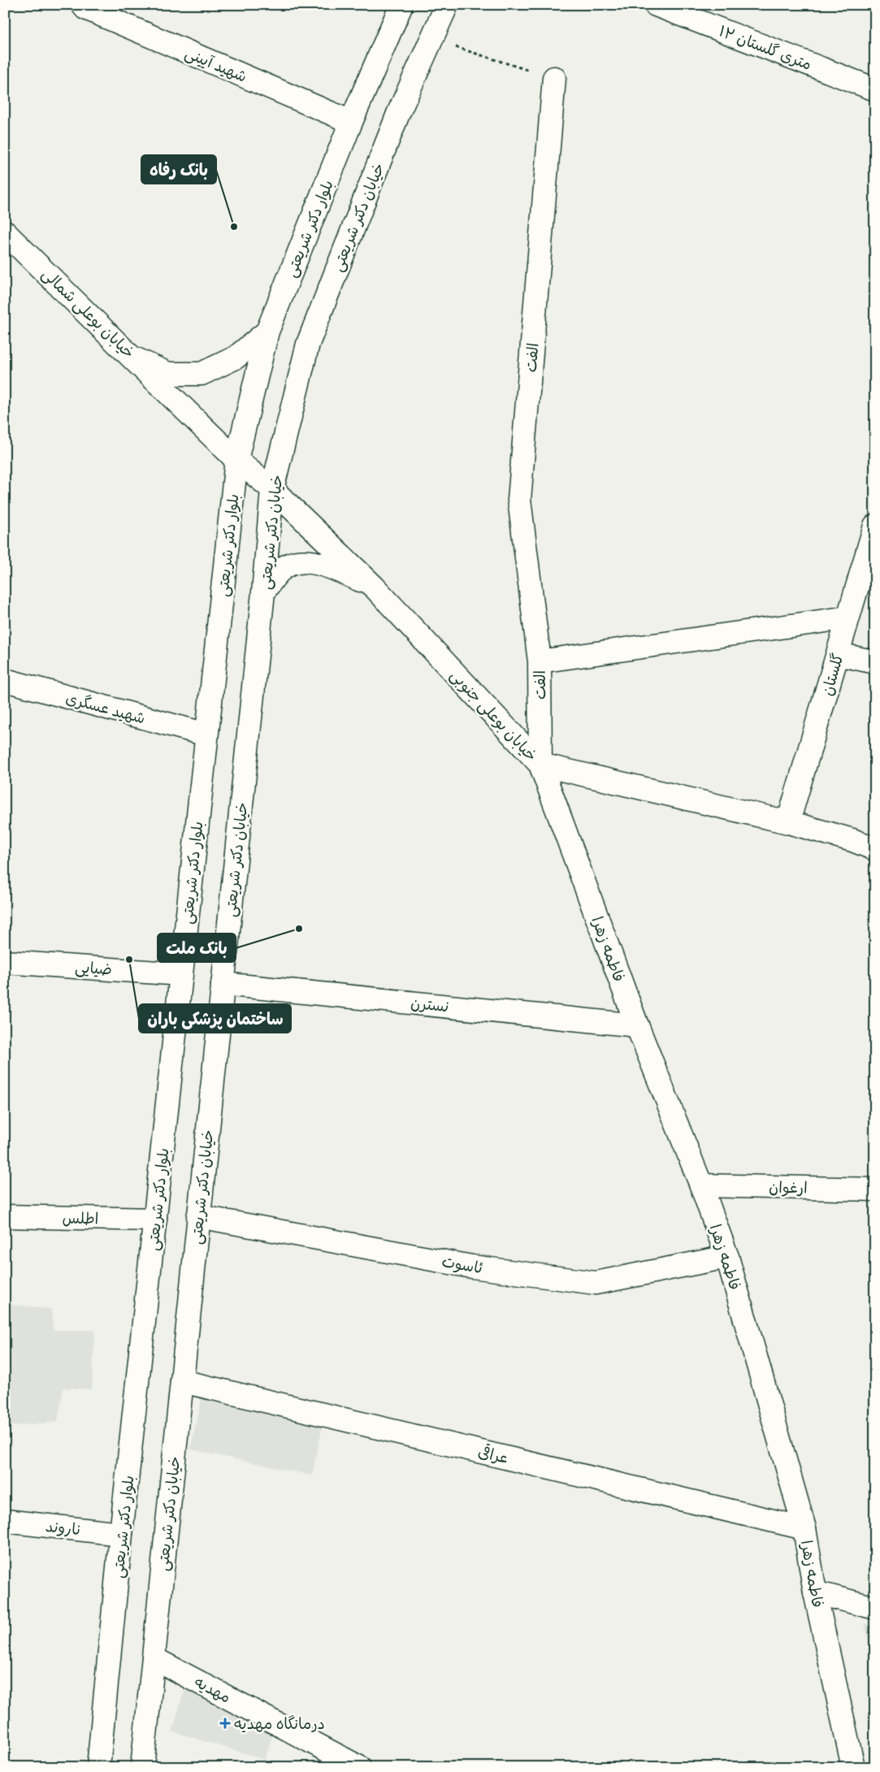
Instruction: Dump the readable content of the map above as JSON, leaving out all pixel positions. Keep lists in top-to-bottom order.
{
  "streets": {
    "street": [
      "۱۲ متری گلستان",
      "شهید آیینی",
      "خیابان دکتر شریعتی",
      "بلوار دکتر شریعتی",
      "خیابان بوعلی شمالی",
      "الفت",
      "گلستان",
      "شهید عسگری",
      "خیابان بوعلی جنوبی",
      "فاطمه زهرا",
      "ضیایی",
      "نسترن",
      "ارغوان",
      "اطلس",
      "ئاسوت",
      "عراقی",
      "ناروند",
      "مهدیه"
    ]
  },
  "crossings": [
    ["شهید آیینی", "بلوار دکتر شریعتی"],
    ["خیابان دکتر شریعتی", "خیابان بوعلی جنوبی"],
    ["خیابان دکتر شریعتی", "نسترن"],
    ["خیابان دکتر شریعتی", "ئاسوت"],
    ["خیابان دکتر شریعتی", "عراقی"],
    ["خیابان دکتر شریعتی", "مهدیه"],
    ["بلوار دکتر شریعتی", "خیابان بوعلی شمالی"],
    ["بلوار دکتر شریعتی", "شهید عسگری"],
    ["بلوار دکتر شریعتی", "خیابان بوعلی جنوبی"],
    ["بلوار دکتر شریعتی", "ضیایی"],
    ["بلوار دکتر شریعتی", "اطلس"],
    ["بلوار دکتر شریعتی", "ناروند"],
    ["خیابان بوعلی شمالی", "خیابان بوعلی جنوبی"],
    ["الفت", "خیابان بوعلی جنوبی"],
    ["الفت", "فاطمه زهرا"],
    ["گلستان", "خیابان بوعلی جنوبی"],
    ["خیابان بوعلی جنوبی", "فاطمه زهرا"],
    ["فاطمه زهرا", "نسترن"],
    ["فاطمه زهرا", "ارغوان"],
    ["فاطمه زهرا", "ئاسوت"],
    ["فاطمه زهرا", "عراقی"]
  ],
  "places": {
    "other": ["بانک رفاه", "بانک ملت", "ساختمان پزشکی باران"],
    "health": ["درمانگاه مهدیه"]
  }
}
